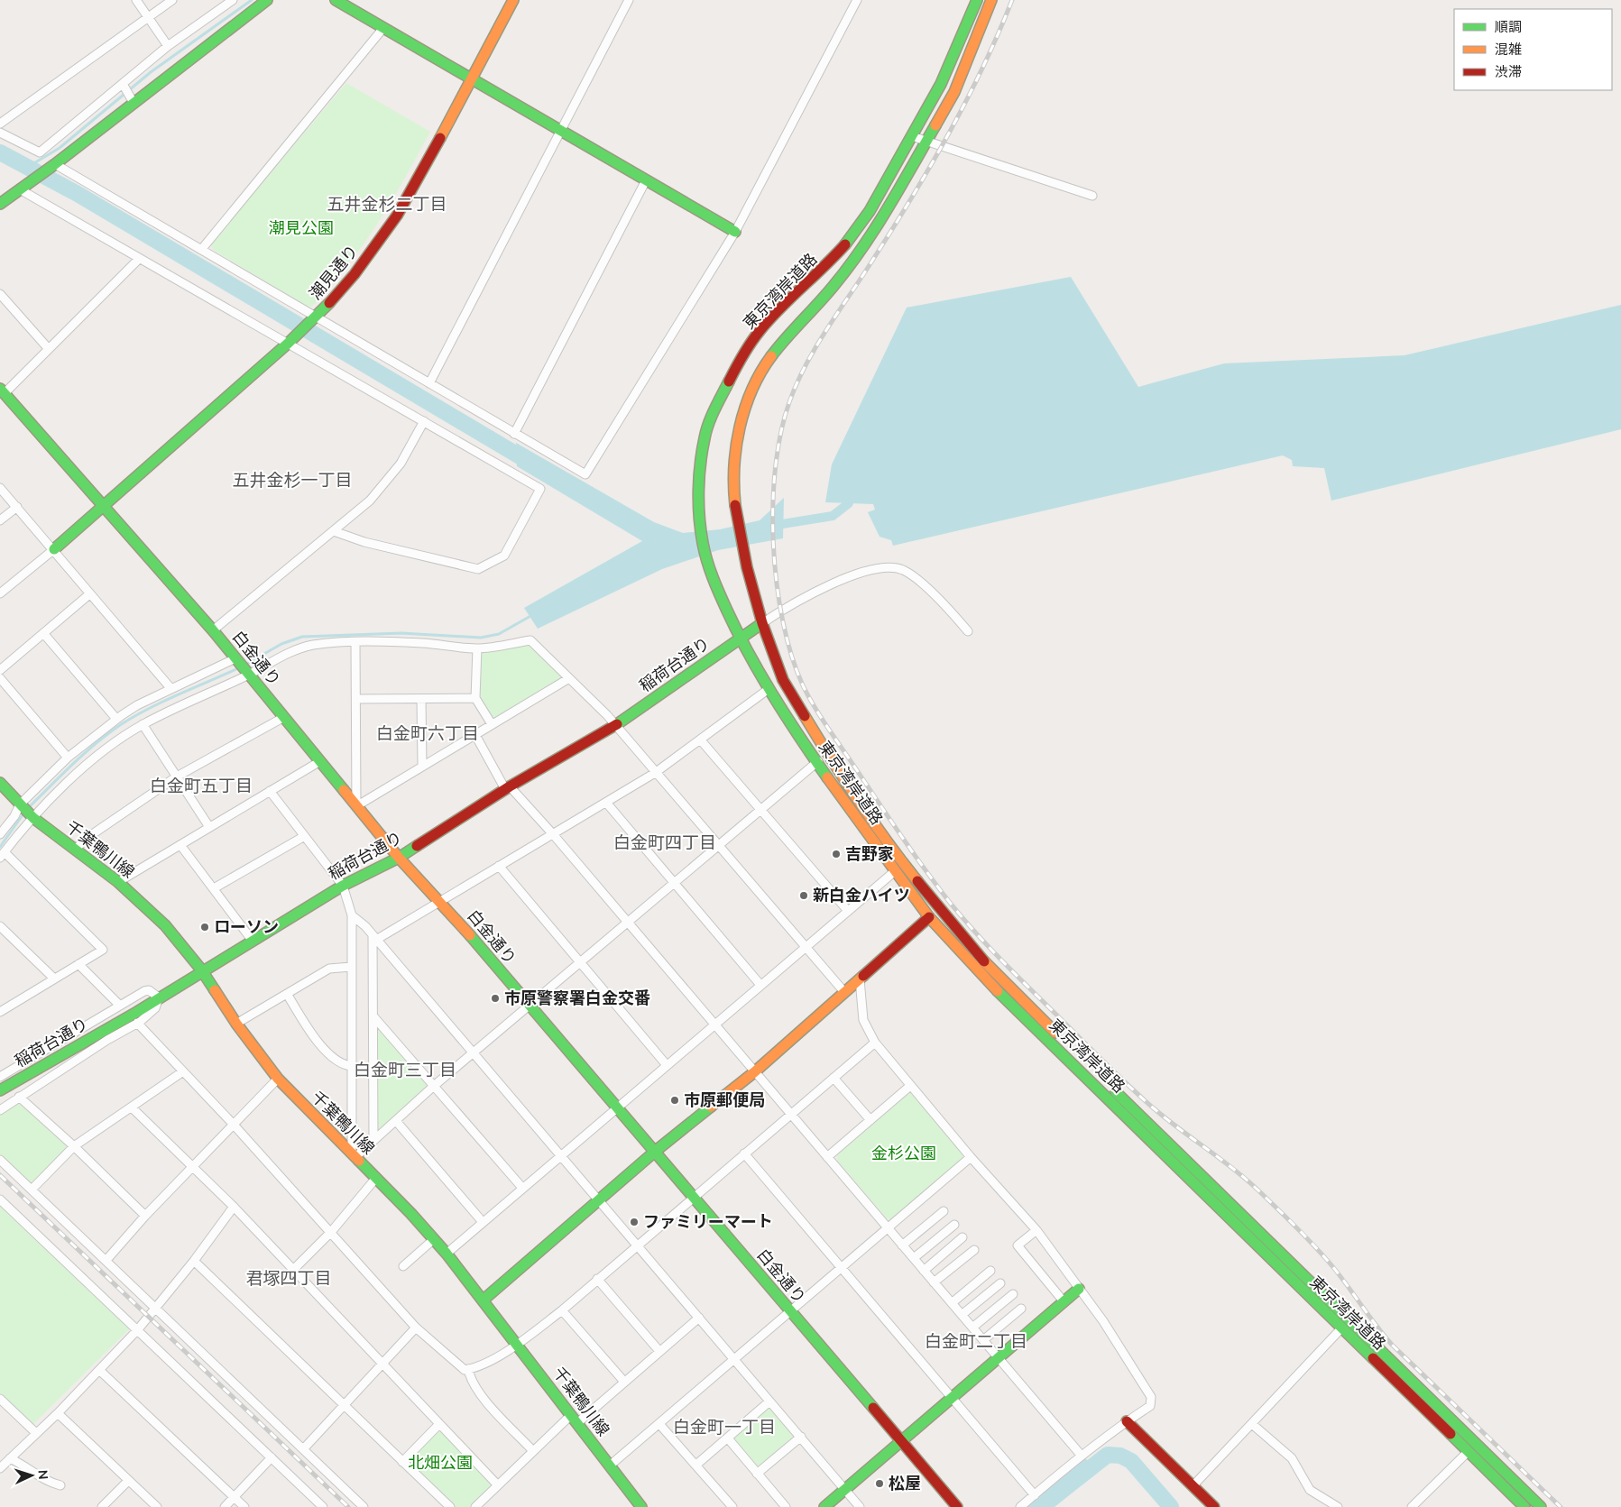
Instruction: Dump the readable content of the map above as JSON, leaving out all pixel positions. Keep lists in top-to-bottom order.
{
  "streets": {
    "main road": [
      "潮見通り",
      "東京湾岸道路",
      "白金通り",
      "稲荷台通り",
      "千葉鴨川線"
    ]
  },
  "crossings": [
    ["潮見通り", "白金通り"],
    ["東京湾岸道路", "稲荷台通り"],
    ["白金通り", "稲荷台通り"],
    ["稲荷台通り", "千葉鴨川線"]
  ],
  "districts": [
    "五井金杉二丁目",
    "五井金杉一丁目",
    "白金町六丁目",
    "白金町五丁目",
    "白金町四丁目",
    "白金町三丁目",
    "君塚四丁目",
    "白金町二丁目",
    "白金町一丁目"
  ],
  "parks": ["潮見公園", "金杉公園", "北畑公園"],
  "places": [
    "吉野家",
    "新白金ハイツ",
    "ローソン",
    "市原警察署白金交番",
    "市原郵便局",
    "ファミリーマート",
    "松屋"
  ],
  "legend": ["順調", "混雑", "渋滞"],
  "north": "right"
}
